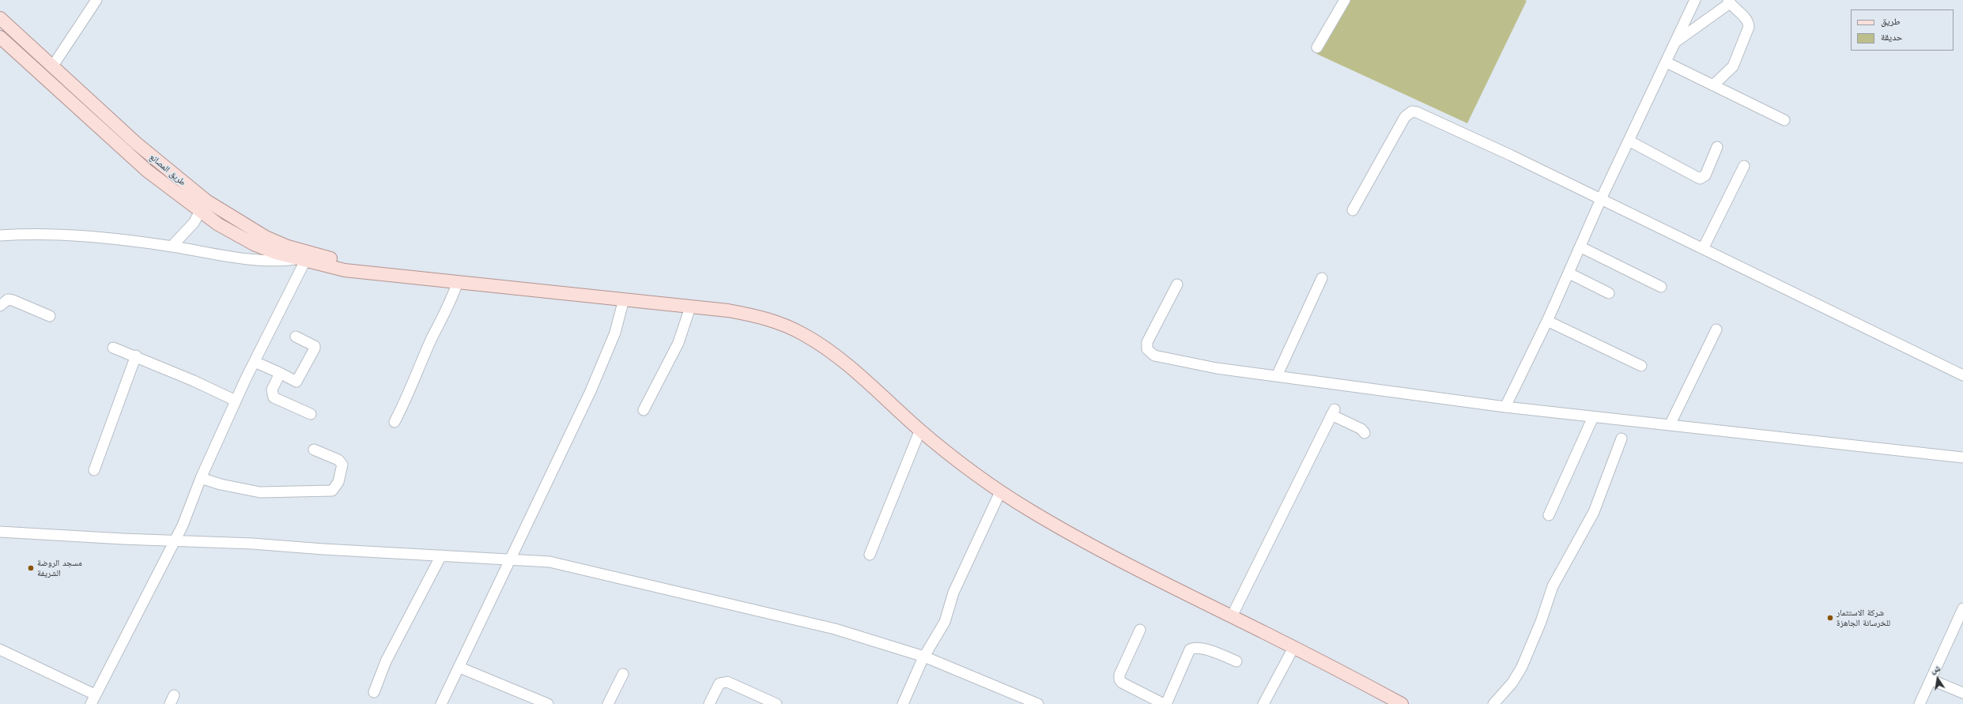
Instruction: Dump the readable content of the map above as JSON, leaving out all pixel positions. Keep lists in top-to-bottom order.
{
  "streets": {
    "main road": ["طريق المصانع"]
  },
  "places": ["مسجد الروضة الشريفة", "شركة الاستثمار للخرسانة الجاهزة"],
  "legend": ["طريق", "حديقة"],
  "north": "top"
}
